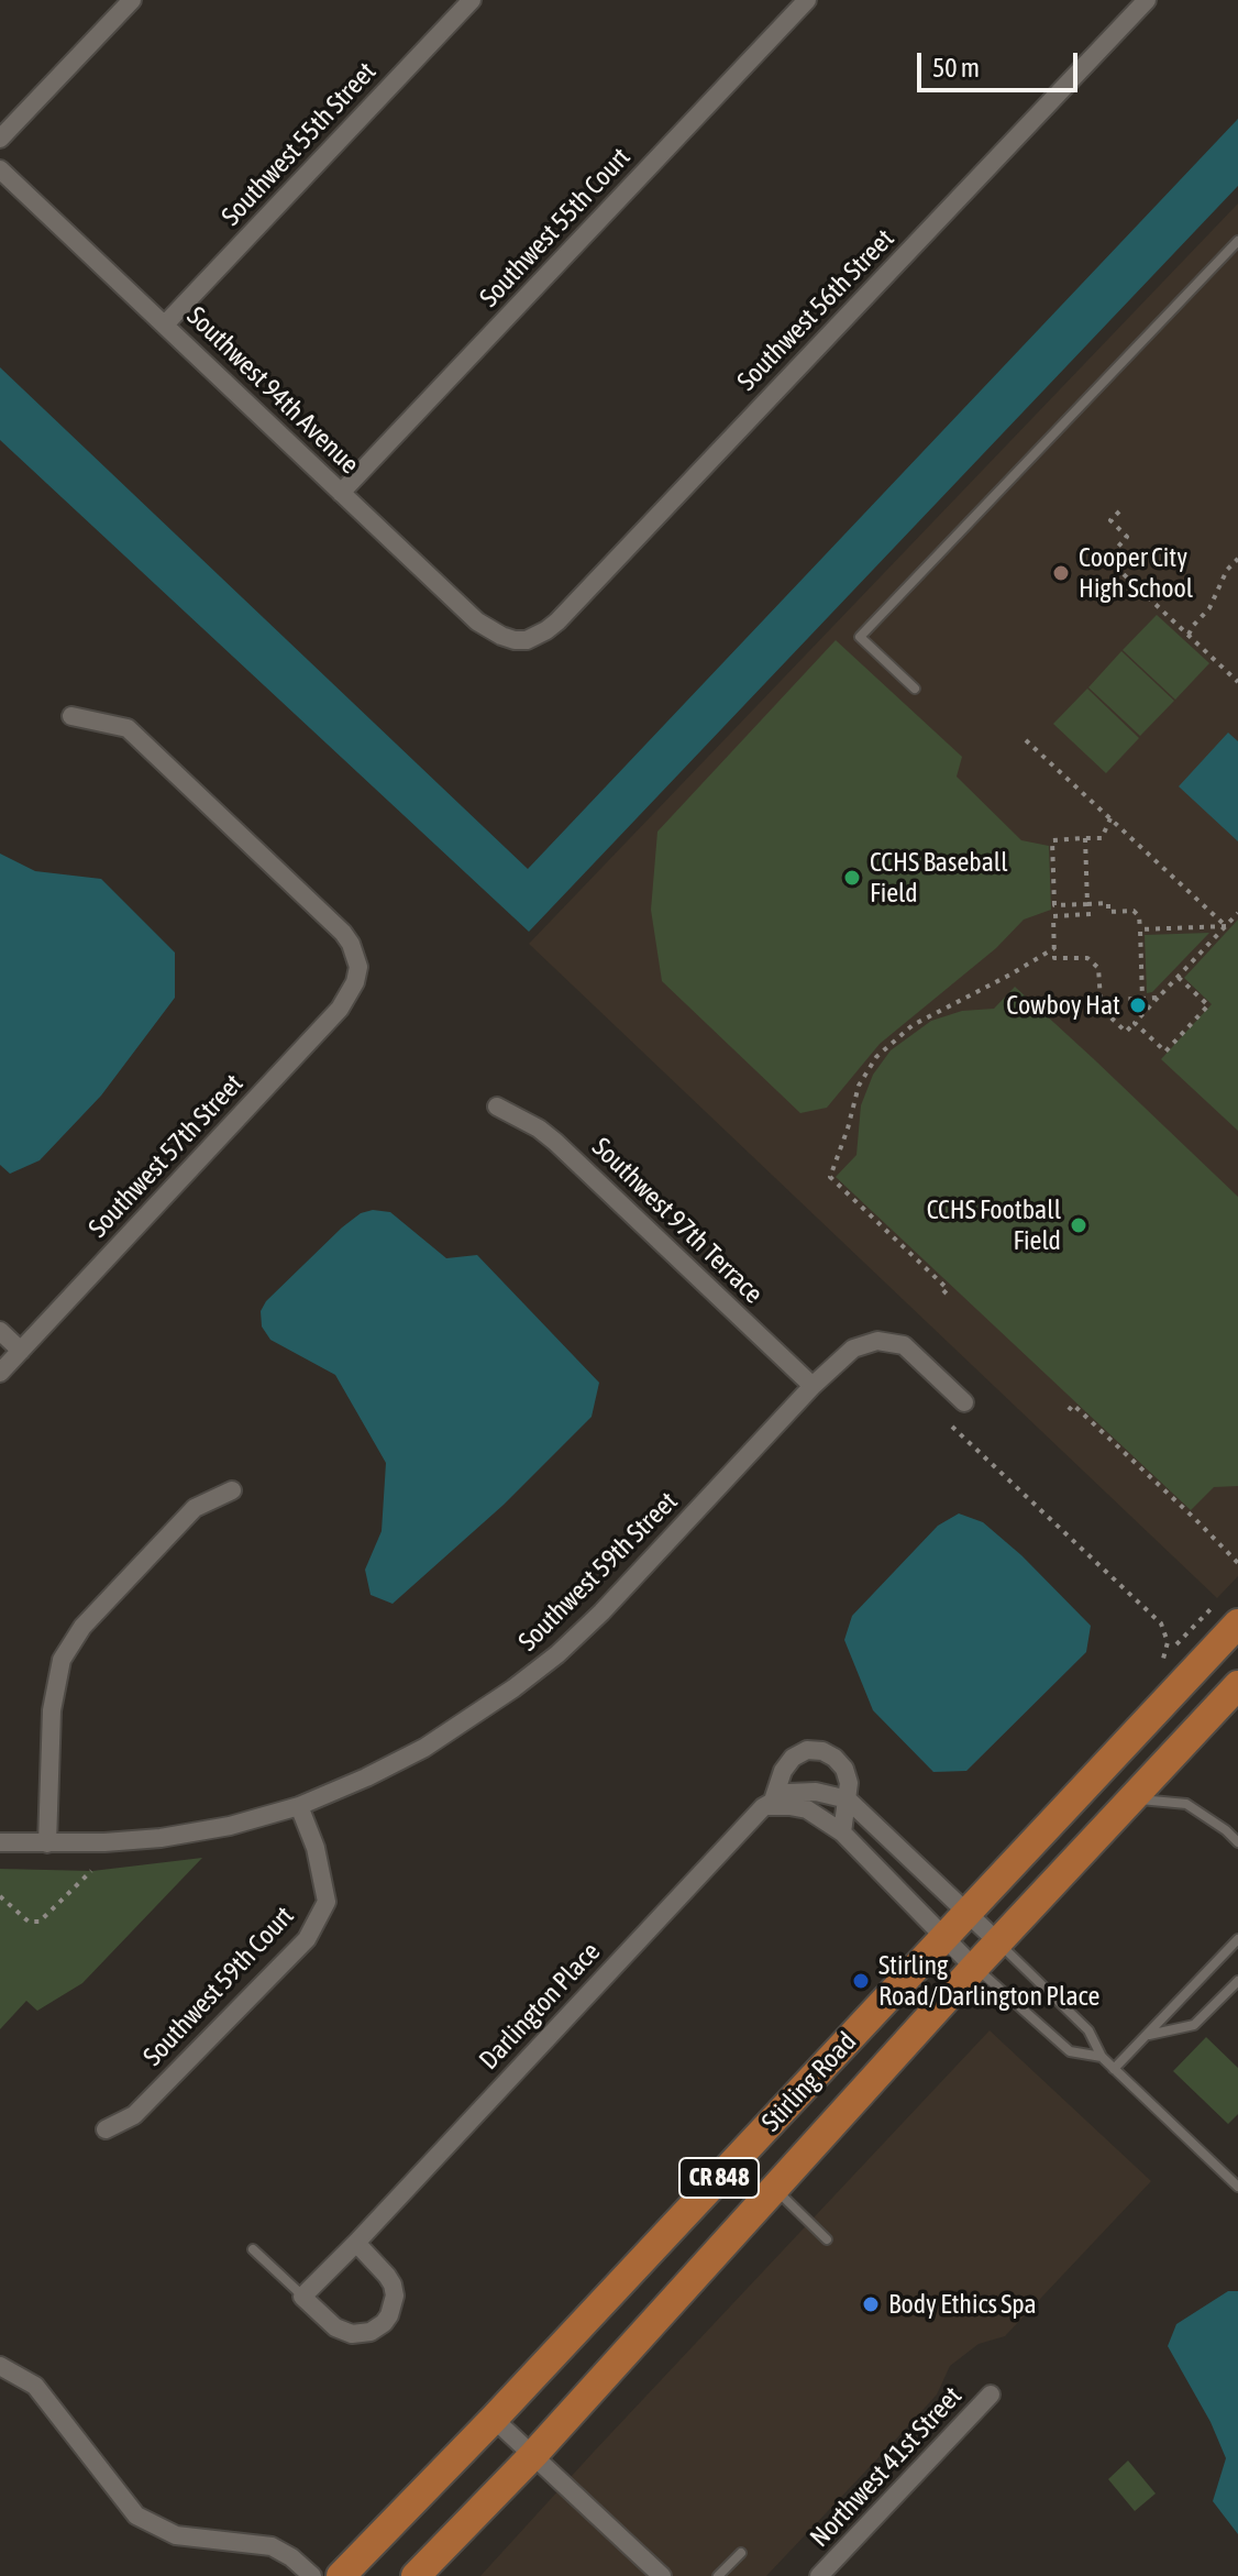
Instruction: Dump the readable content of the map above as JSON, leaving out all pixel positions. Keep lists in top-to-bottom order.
{
  "streets": {
    "main road": ["Stirling Road", "CR 848"],
    "street": [
      "Southwest 55th Street",
      "Southwest 55th Court",
      "Southwest 56th Street",
      "Southwest 94th Avenue",
      "Southwest 57th Street",
      "Southwest 97th Terrace",
      "Southwest 59th Street",
      "Southwest 59th Court",
      "Darlington Place",
      "Northwest 41st Street"
    ]
  },
  "crossings": [
    ["Southwest 55th Street", "Southwest 94th Avenue"],
    ["Southwest 55th Court", "Southwest 94th Avenue"],
    ["Southwest 56th Street", "Southwest 94th Avenue"],
    ["Southwest 97th Terrace", "Southwest 59th Street"],
    ["Southwest 59th Street", "Southwest 59th Court"]
  ],
  "places": [
    "Cooper City High School",
    "CCHS Baseball Field",
    "Cowboy Hat",
    "CCHS Football Field",
    "Stirling Road/Darlington Place",
    "Body Ethics Spa"
  ],
  "scale_bar": "50 m"
}
